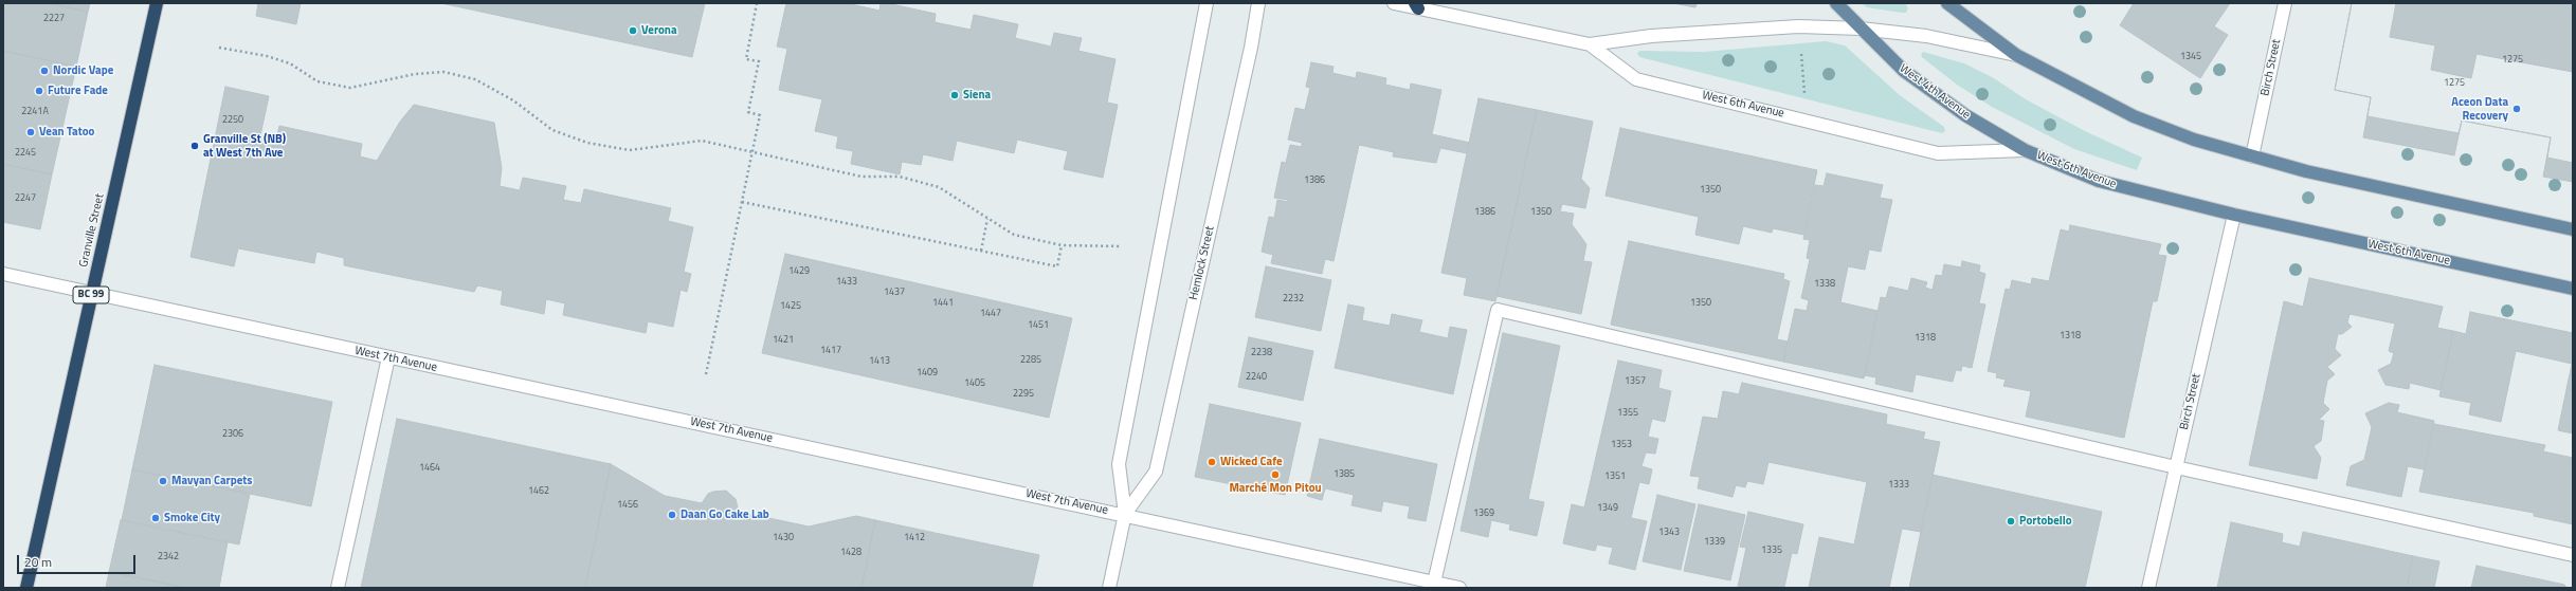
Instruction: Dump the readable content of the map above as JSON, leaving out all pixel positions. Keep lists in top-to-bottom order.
{
  "streets": {
    "highway": ["Granville Street", "BC 99"],
    "main road": ["West 4th Avenue", "West 6th Avenue"],
    "street": ["Birch Street", "Hemlock Street", "West 7th Avenue"]
  },
  "crossings": [
    ["Birch Street", "West 6th Avenue"],
    ["West 4th Avenue", "West 6th Avenue"],
    ["Granville Street", "West 7th Avenue"],
    ["Hemlock Street", "West 7th Avenue"]
  ],
  "places": [
    "Verona",
    "Nordic Vape",
    "Future Fade",
    "Siena",
    "Aceon Data Recovery",
    "Vean Tatoo",
    "Granville St (NB) at West 7th Ave",
    "Wicked Cafe",
    "Marché Mon Pitou",
    "Mavyan Carpets",
    "Daan Go Cake Lab",
    "Smoke City",
    "Portobello"
  ],
  "house_numbers": [
    "2227",
    "1345",
    "1275",
    "1275",
    "2241A",
    "2250",
    "2245",
    "1386",
    "1350",
    "2247",
    "1386",
    "1350",
    "1429",
    "1433",
    "1338",
    "1437",
    "2232",
    "1441",
    "1350",
    "1425",
    "1447",
    "1451",
    "1318",
    "1318",
    "1421",
    "1417",
    "2238",
    "2285",
    "1413",
    "1409",
    "2240",
    "1357",
    "1405",
    "2295",
    "1355",
    "2306",
    "1353",
    "1464",
    "1385",
    "1351",
    "1333",
    "1462",
    "1456",
    "1349",
    "1369",
    "1343",
    "1430",
    "1412",
    "1339",
    "1335",
    "1428",
    "2342"
  ],
  "scale_bar": "20 m"
}
